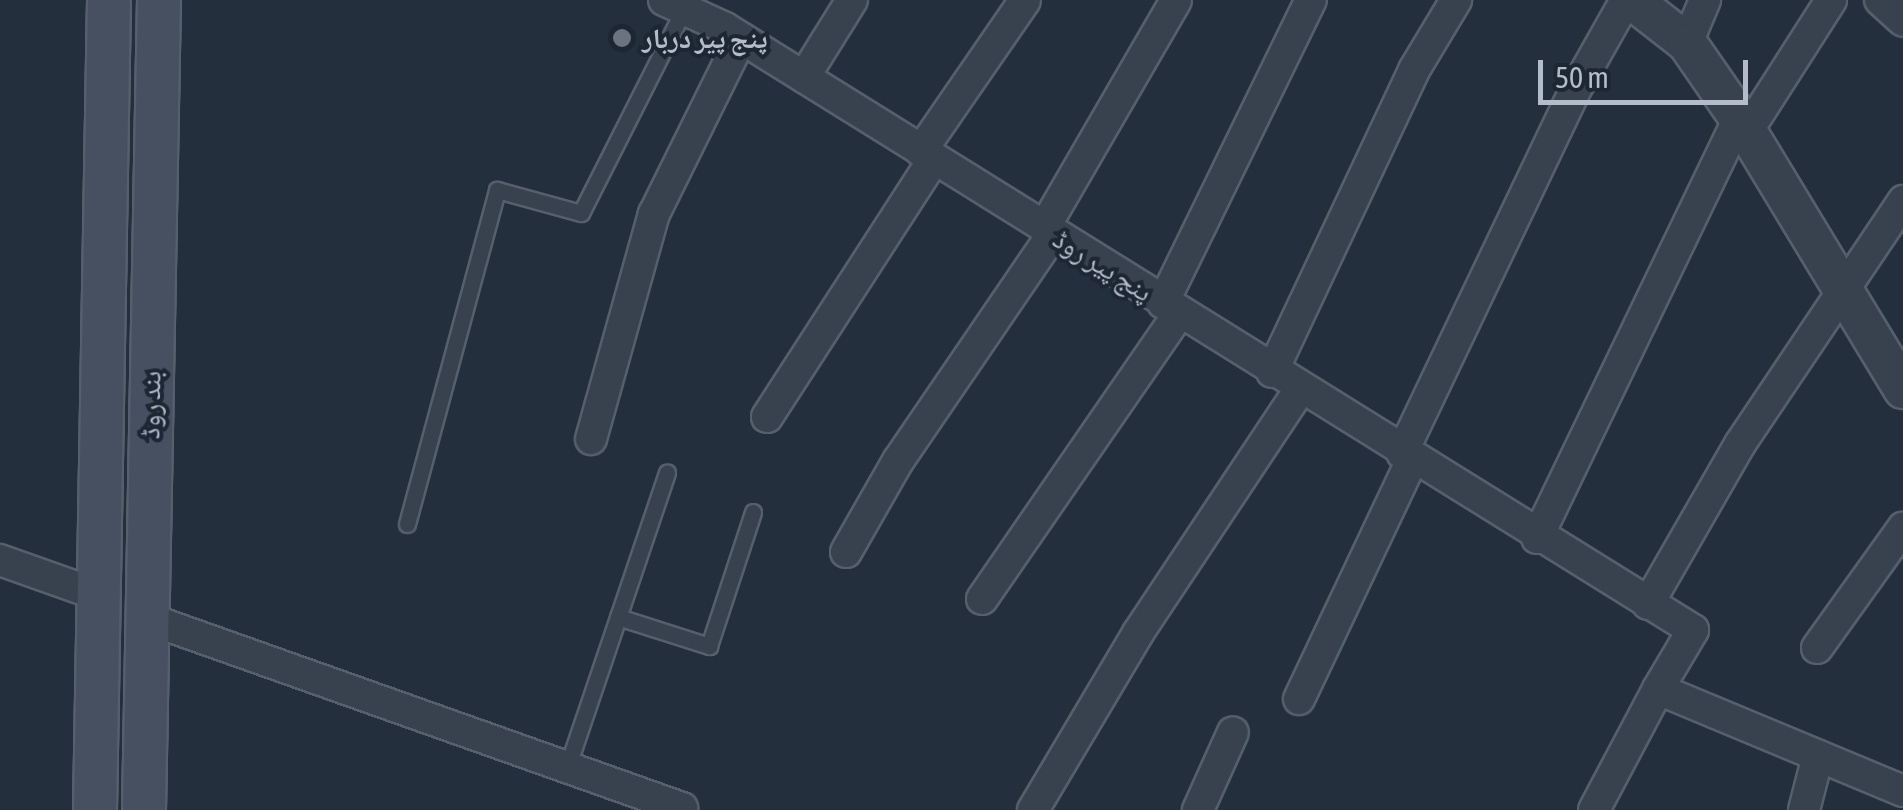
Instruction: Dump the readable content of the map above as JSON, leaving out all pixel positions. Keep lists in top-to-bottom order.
{
  "streets": {
    "main road": ["بند روڈ"],
    "street": ["پنج پیر روڈ"]
  },
  "places": ["پنج پیر دربار"],
  "scale_bar": "50 m"
}
